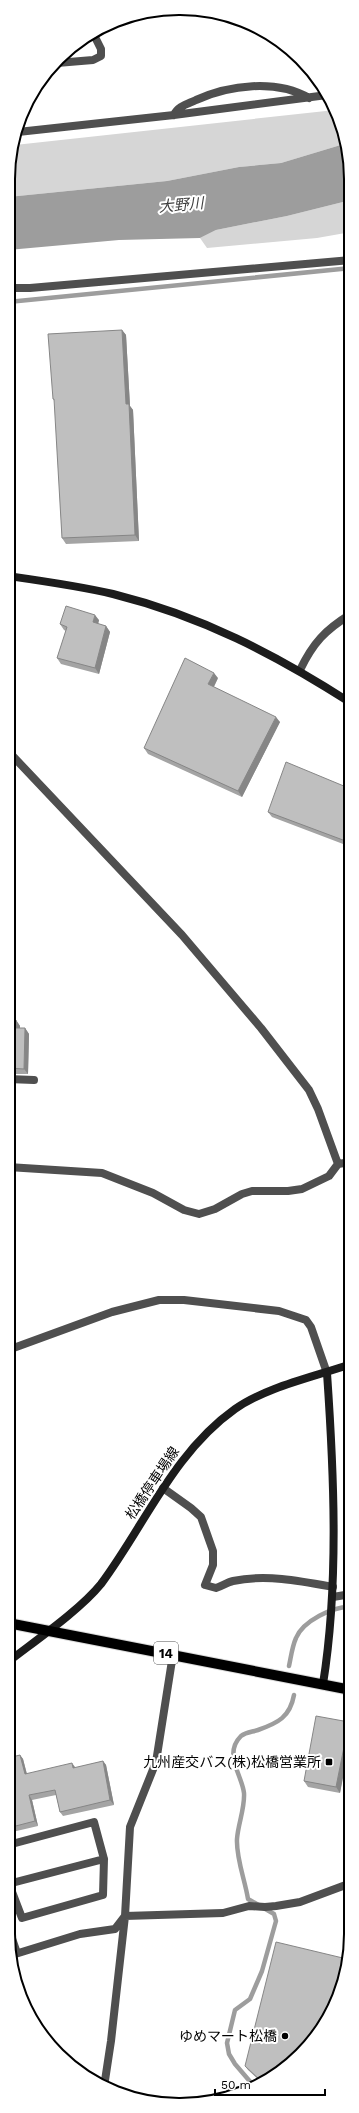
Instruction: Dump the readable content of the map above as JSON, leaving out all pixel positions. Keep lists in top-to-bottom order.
{
  "streets": {
    "main road": ["14"],
    "street": ["松橋停車場線"]
  },
  "crossings": [
    ["松橋停車場線", "14"]
  ],
  "water": ["大野川"],
  "places": {
    "transit": ["九州産交バス(株)松橋営業所"],
    "other": ["ゆめマート松橋"]
  },
  "scale_bar": "50 m"
}
